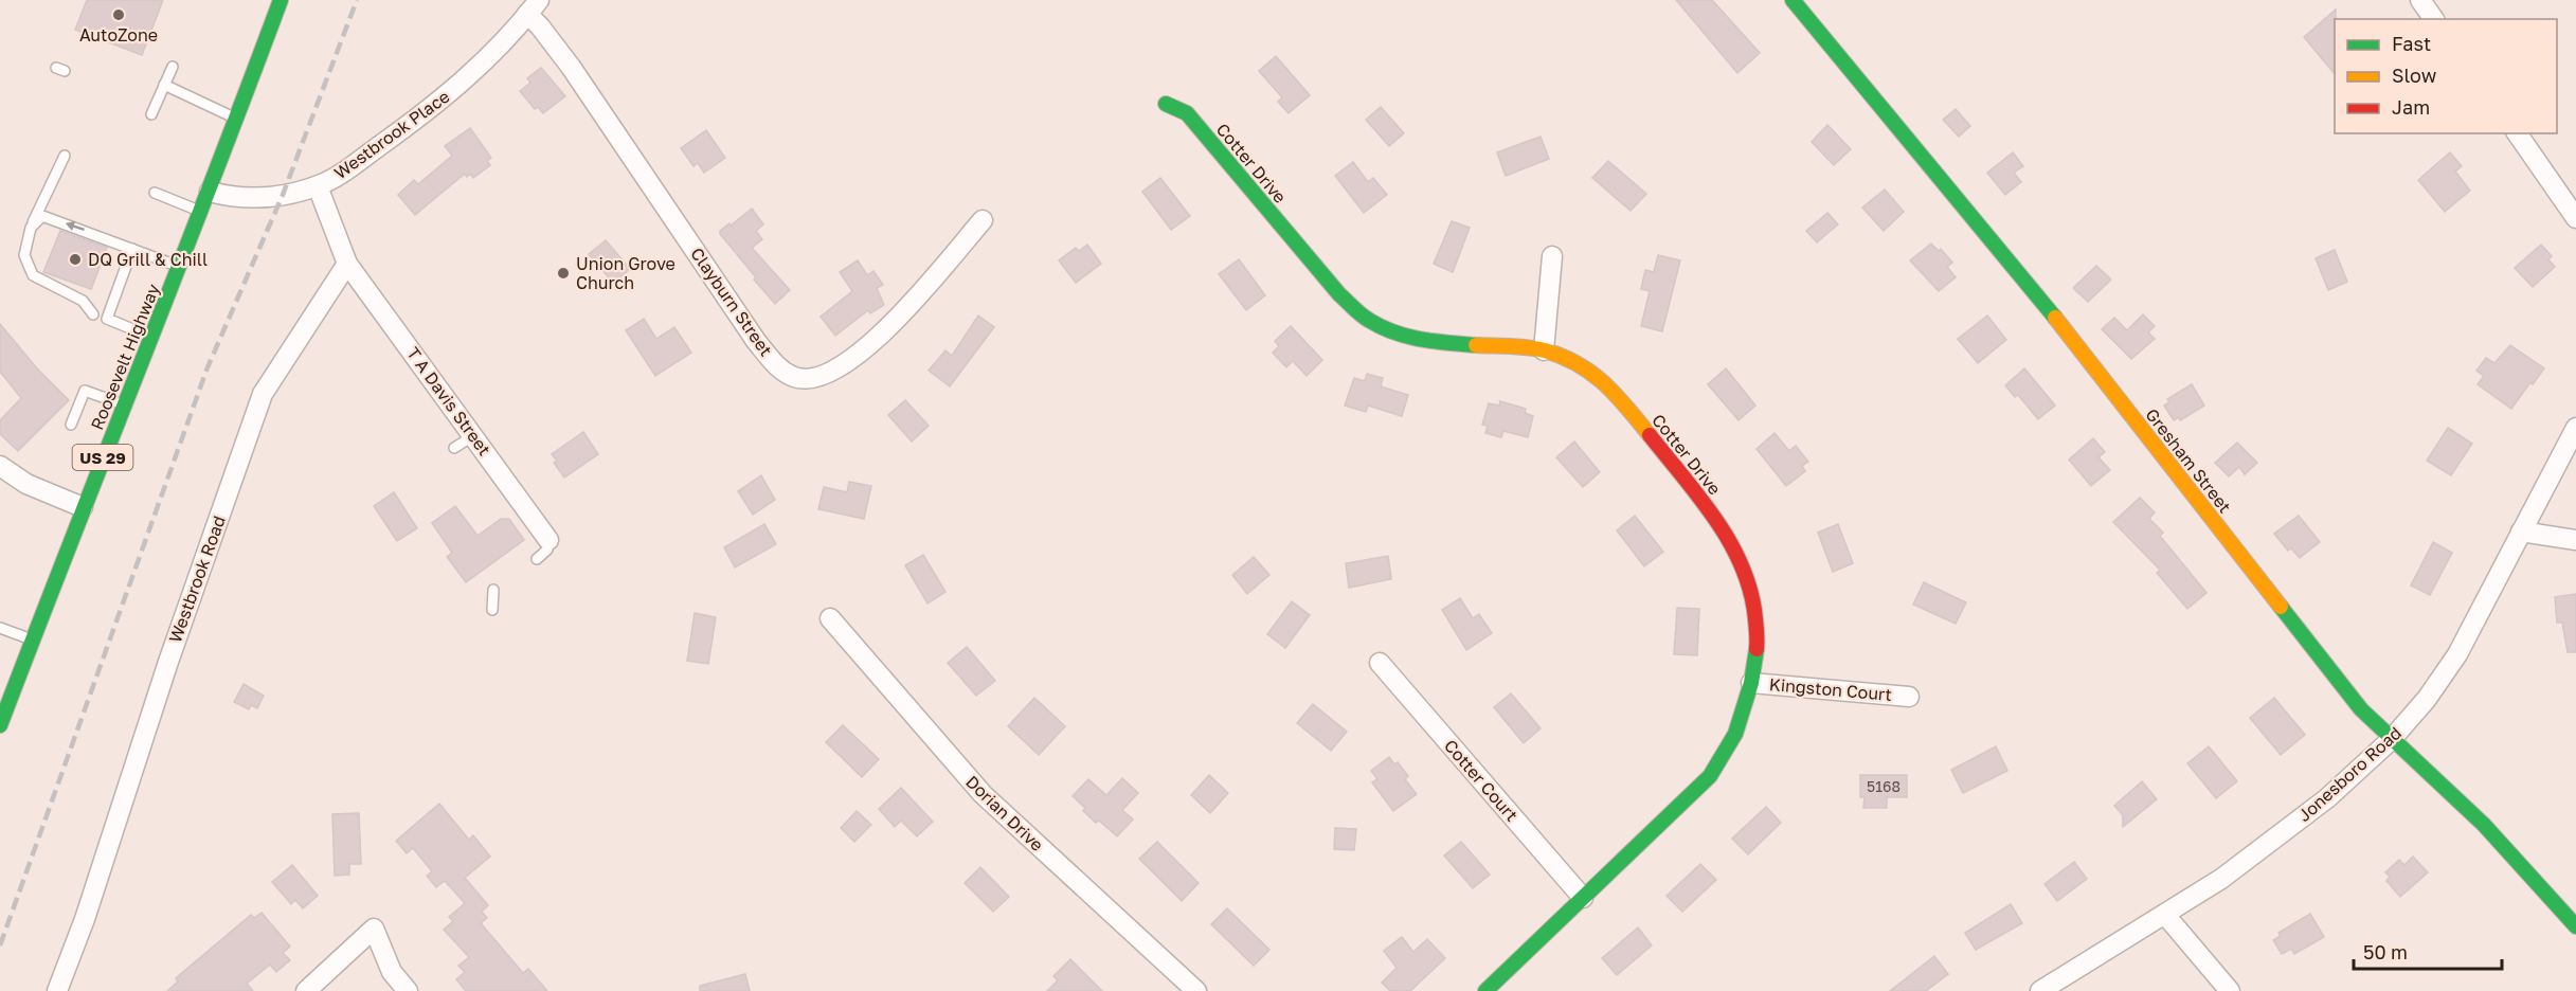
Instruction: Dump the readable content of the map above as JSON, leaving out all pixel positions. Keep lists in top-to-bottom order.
{
  "streets": {
    "street": [
      "Westbrook Place",
      "Cotter Drive",
      "Clayburn Street",
      "Roosevelt Highway",
      "T A Davis Street",
      "US 29",
      "Gresham Street",
      "Westbrook Road",
      "Kingston Court",
      "Jonesboro Road",
      "Cotter Court",
      "Dorian Drive"
    ]
  },
  "crossings": [
    ["Westbrook Place", "Clayburn Street"],
    ["Westbrook Place", "Roosevelt Highway"],
    ["Cotter Drive", "Kingston Court"],
    ["Cotter Drive", "Cotter Court"],
    ["T A Davis Street", "Westbrook Road"],
    ["Gresham Street", "Jonesboro Road"]
  ],
  "places": ["AutoZone", "DQ Grill & Chill", "Union Grove Church"],
  "house_numbers": ["5168"],
  "legend": ["Fast", "Slow", "Jam"],
  "scale_bar": "50 m"
}
